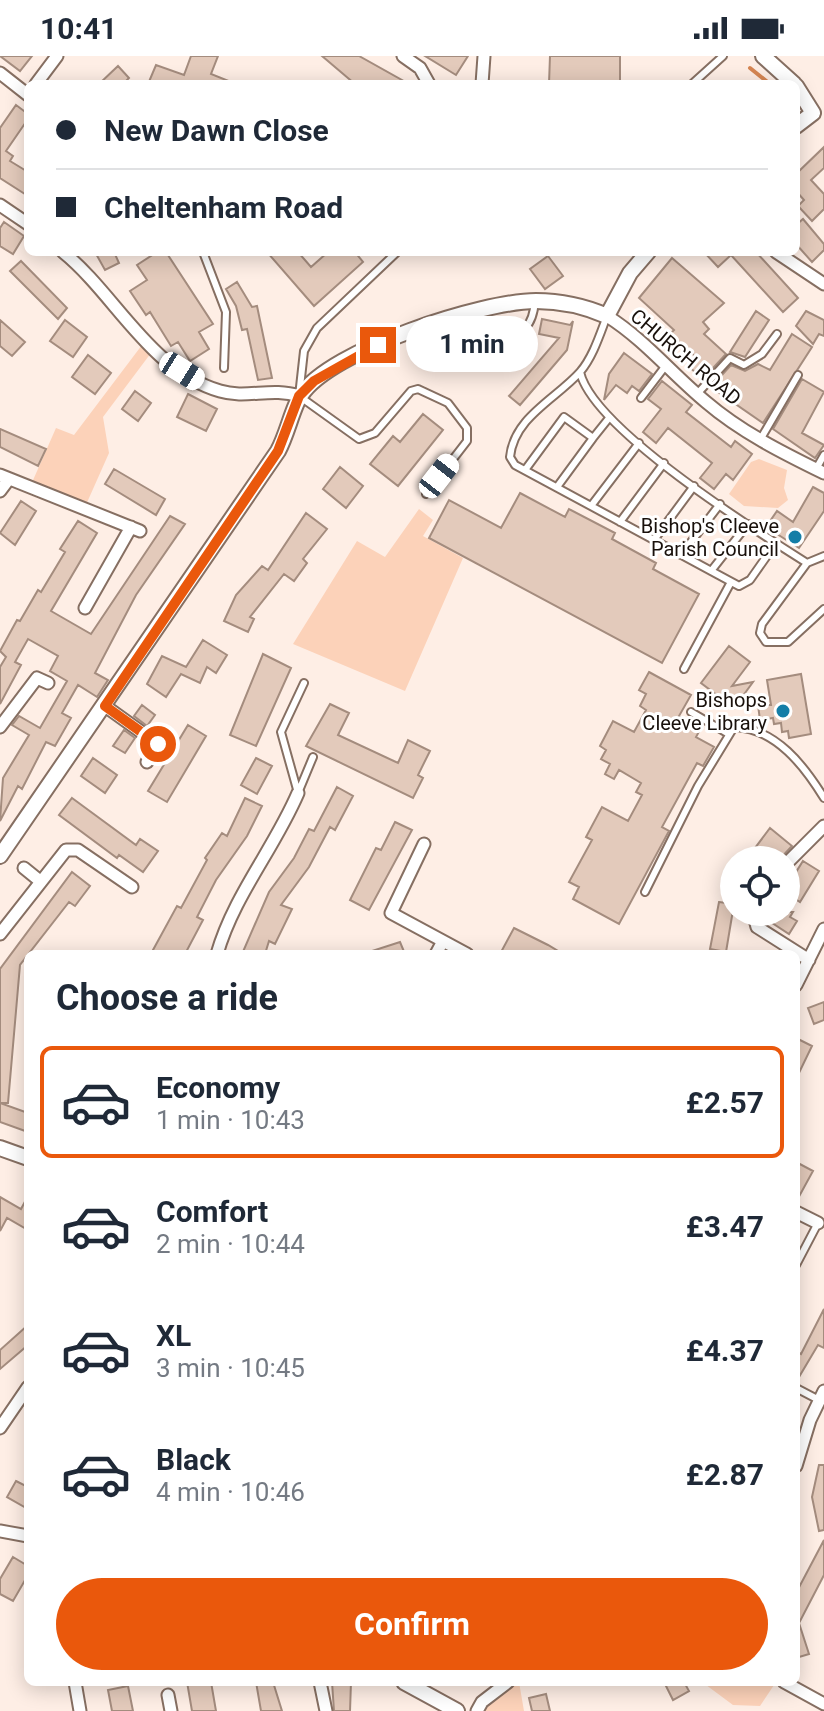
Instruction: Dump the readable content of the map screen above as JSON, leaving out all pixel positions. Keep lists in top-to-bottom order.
{
  "streets": {
    "street": ["CHURCH ROAD"]
  },
  "places": ["Bishop's Cleeve Parish Council", "Bishops Cleeve Library"],
  "page": {
    "status": "10:41",
    "banner": ["New Dawn Close", "Cheltenham Road"],
    "bubble": "1 min",
    "heading": "Choose a ride",
    "list": [
      {
        "name": "Economy",
        "note": "1 min · 10:43",
        "value": "£2.57"
      },
      {
        "name": "Comfort",
        "note": "2 min · 10:44",
        "value": "£3.47"
      },
      {
        "name": "XL",
        "note": "3 min · 10:45",
        "value": "£4.37"
      },
      {
        "name": "Black",
        "note": "4 min · 10:46",
        "value": "£2.87"
      }
    ],
    "buttons": "Confirm"
  }
}
